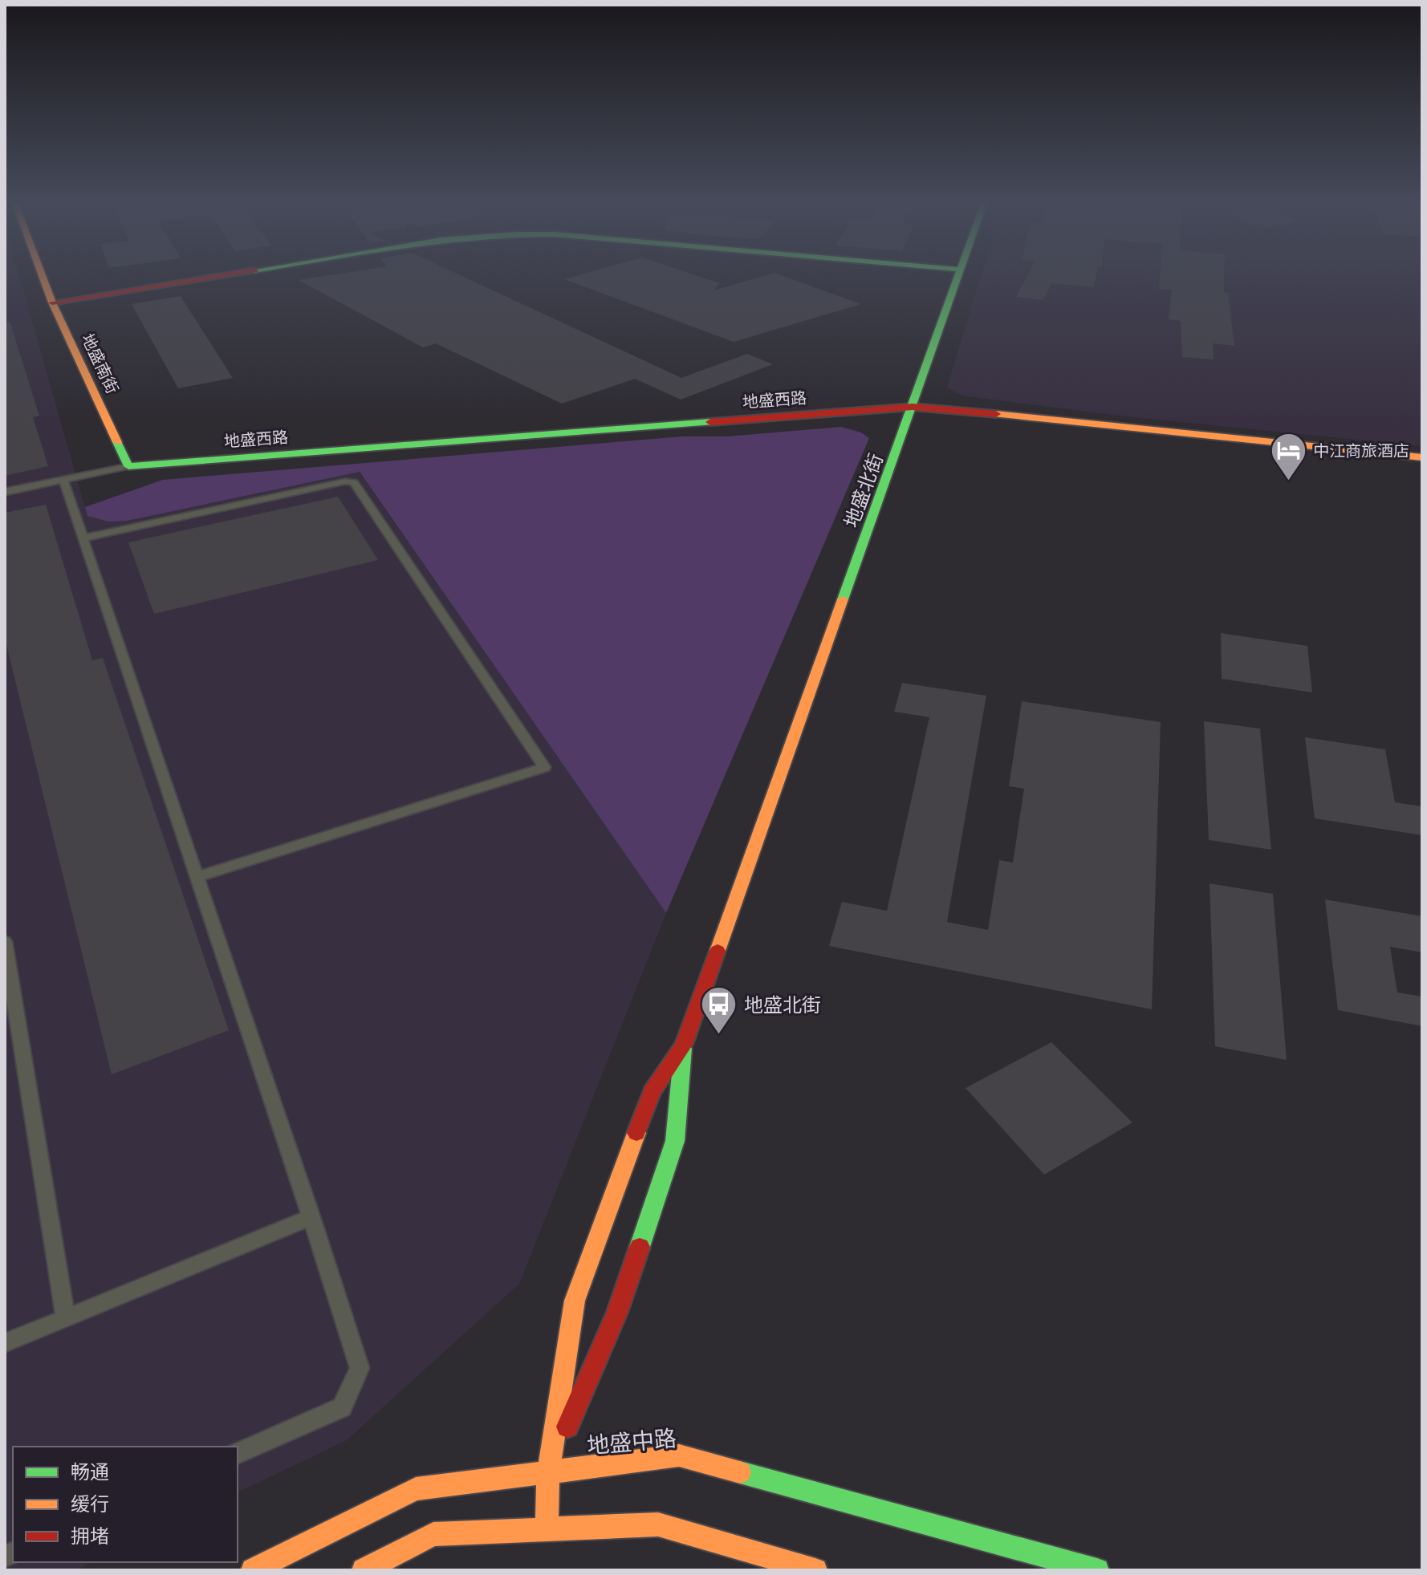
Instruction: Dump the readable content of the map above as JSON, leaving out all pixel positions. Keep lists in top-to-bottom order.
{
  "streets": {
    "street": [
      "地盛南街",
      "地盛西路",
      "地盛北街",
      "地盛中路"
    ]
  },
  "crossings": [
    ["地盛南街", "地盛西路"],
    ["地盛西路", "地盛北街"],
    ["地盛北街", "地盛中路"]
  ],
  "places": {
    "hotel": ["中江商旅酒店"],
    "bus stop": ["地盛北街"]
  },
  "legend": ["畅通", "缓行", "拥堵"]
}
